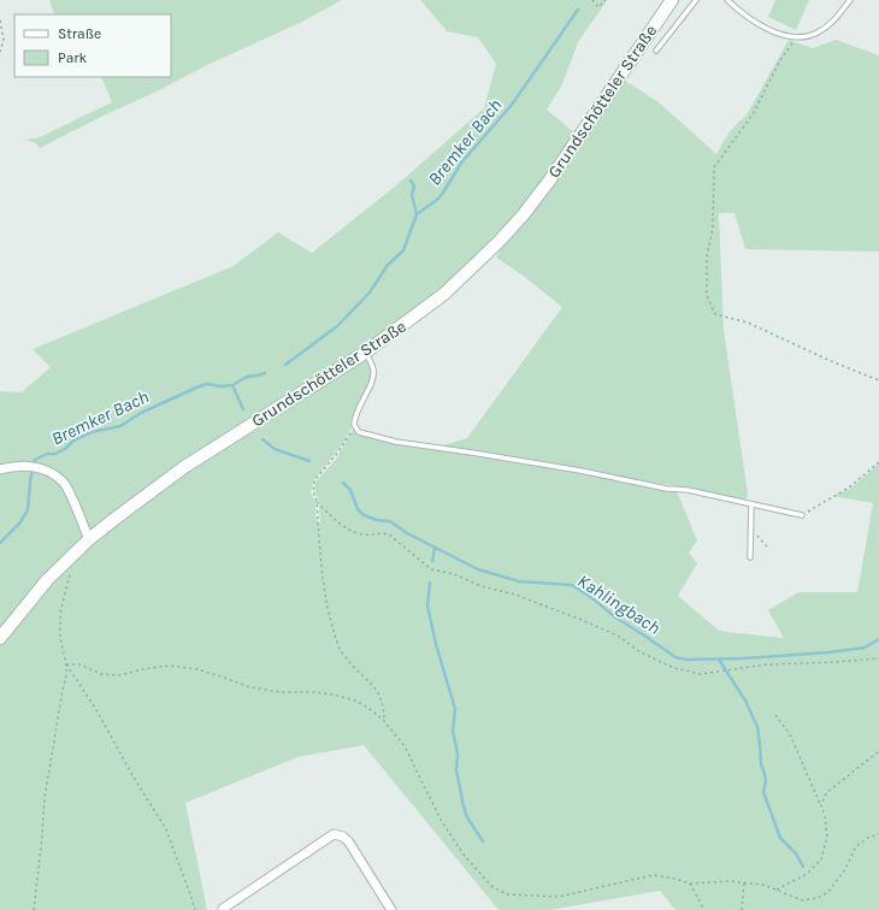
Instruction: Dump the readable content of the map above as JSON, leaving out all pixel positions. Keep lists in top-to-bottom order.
{
  "streets": {
    "main road": ["Grundschötteler Straße"]
  },
  "water": ["Bremker Bach", "Kahlingbach"],
  "legend": ["Straße", "Park"]
}
